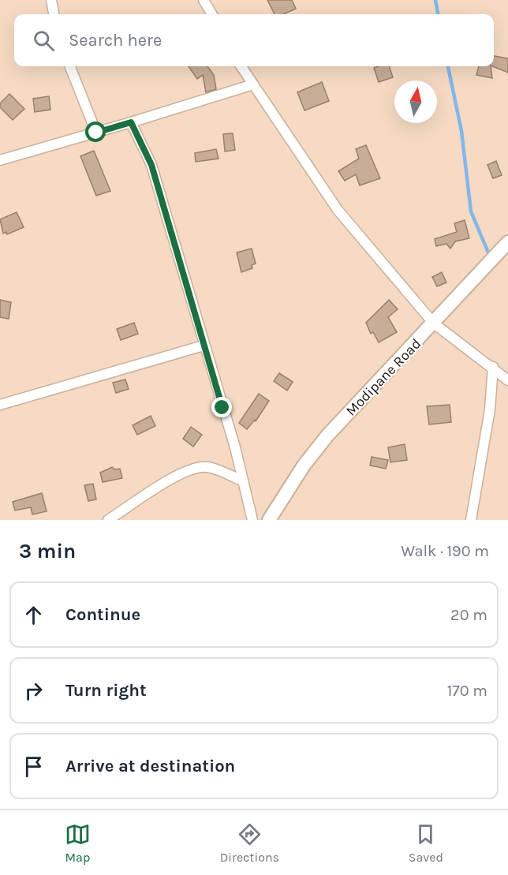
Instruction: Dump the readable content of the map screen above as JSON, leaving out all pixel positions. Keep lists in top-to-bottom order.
{
  "streets": {
    "main road": ["Modipane Road"]
  },
  "north": "top",
  "page": {
    "search": "Search here",
    "heading": ["3 min", "Walk · 190 m"],
    "list": [
      ["Continue", "20 m"],
      ["Turn right", "170 m"],
      "Arrive at destination"
    ],
    "nav": ["Map", "Directions", "Saved"]
  }
}
